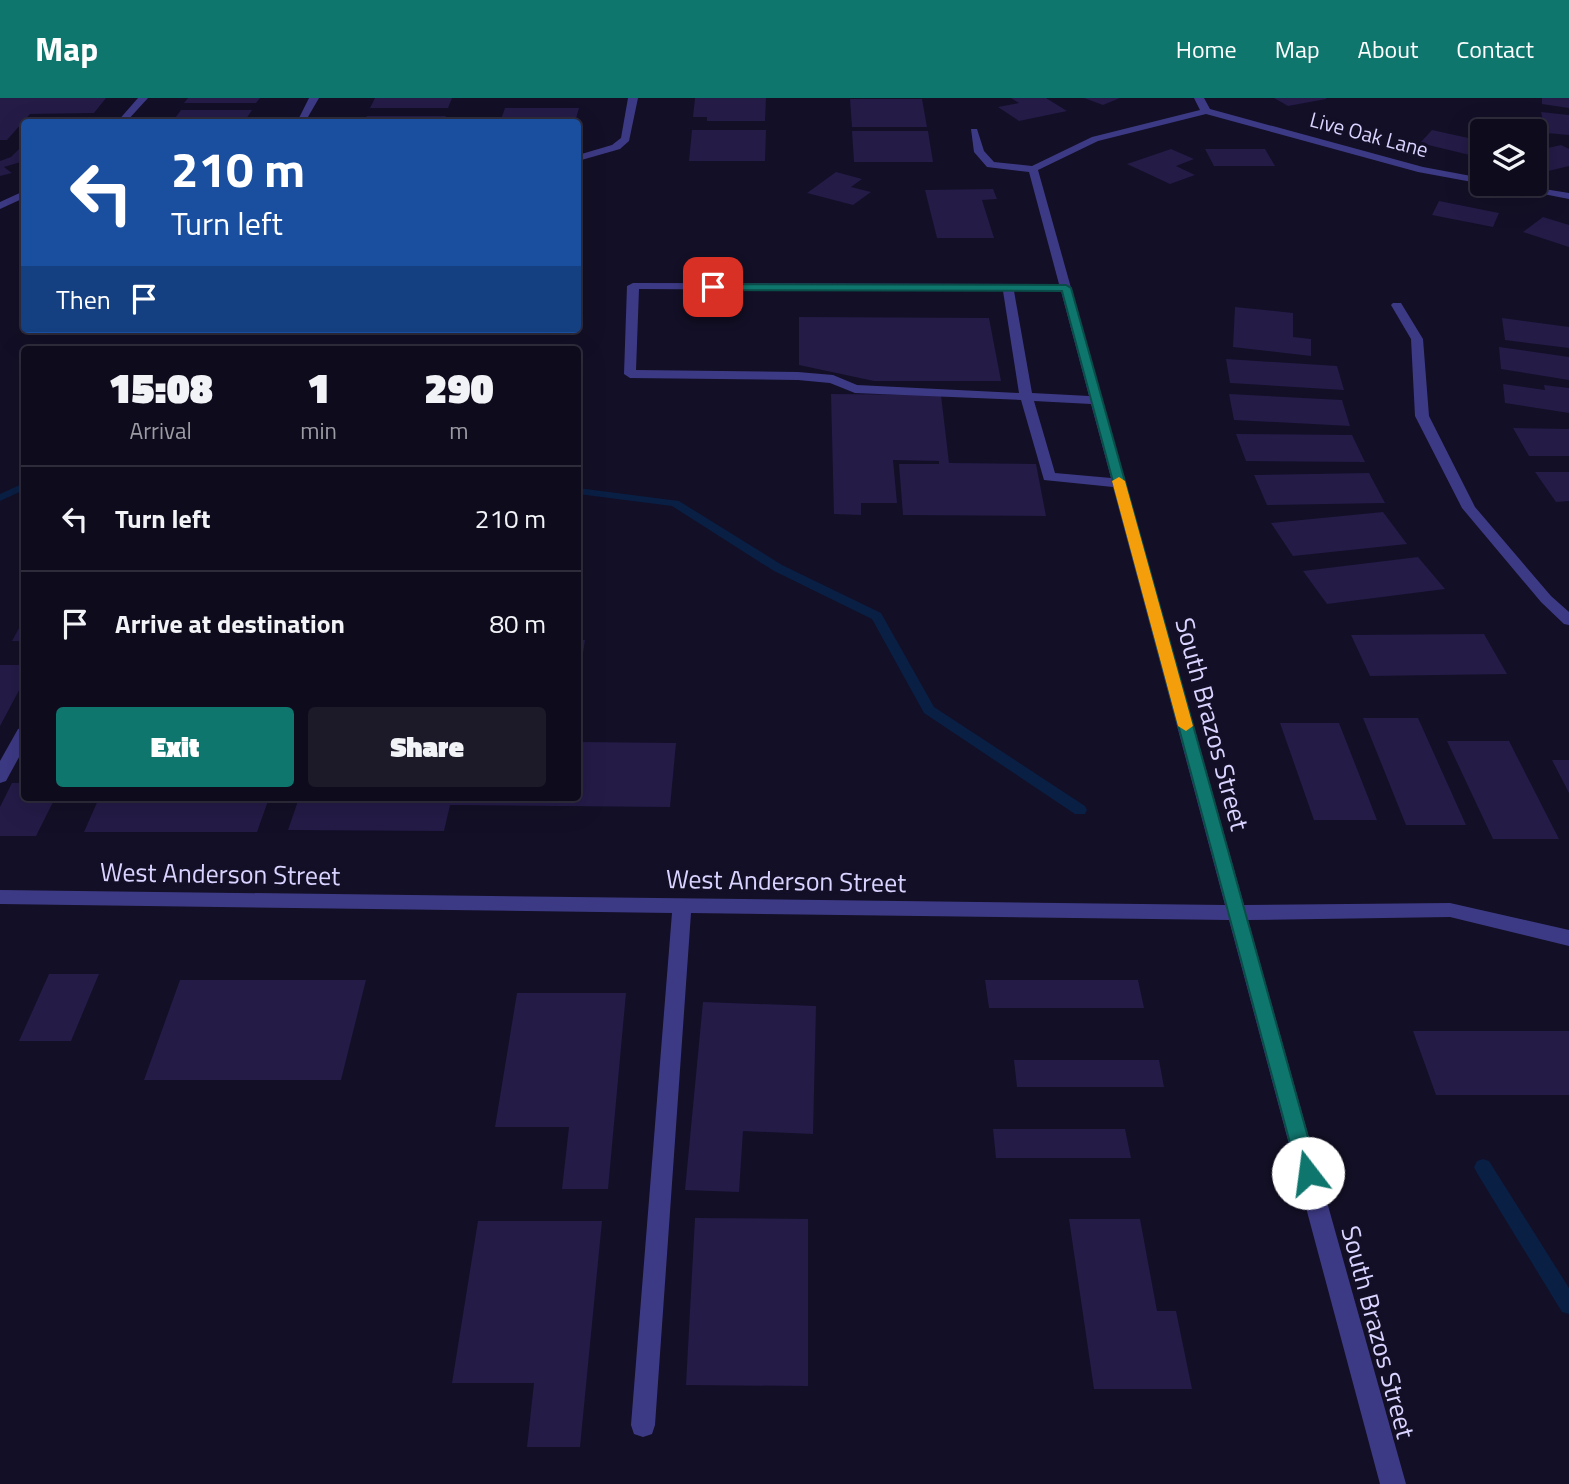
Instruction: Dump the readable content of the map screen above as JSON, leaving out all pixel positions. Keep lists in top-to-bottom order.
{
  "streets": {
    "street": ["Live Oak Lane", "South Brazos Street", "West Anderson Street"]
  },
  "crossings": [
    ["South Brazos Street", "West Anderson Street"]
  ],
  "page": {
    "header": "Map",
    "nav": [
      "Home",
      "Map",
      "About",
      "Contact"
    ],
    "turn": ["210 m", "Turn left"],
    "then": "Then",
    "eta": [
      "15:08",
      "Arrival",
      "1",
      "min",
      "290",
      "m"
    ],
    "list": [
      {
        "name": "Turn left",
        "value": "210 m"
      },
      {
        "name": "Arrive at destination",
        "value": "80 m"
      }
    ],
    "buttons": ["Exit", "Share"]
  }
}
